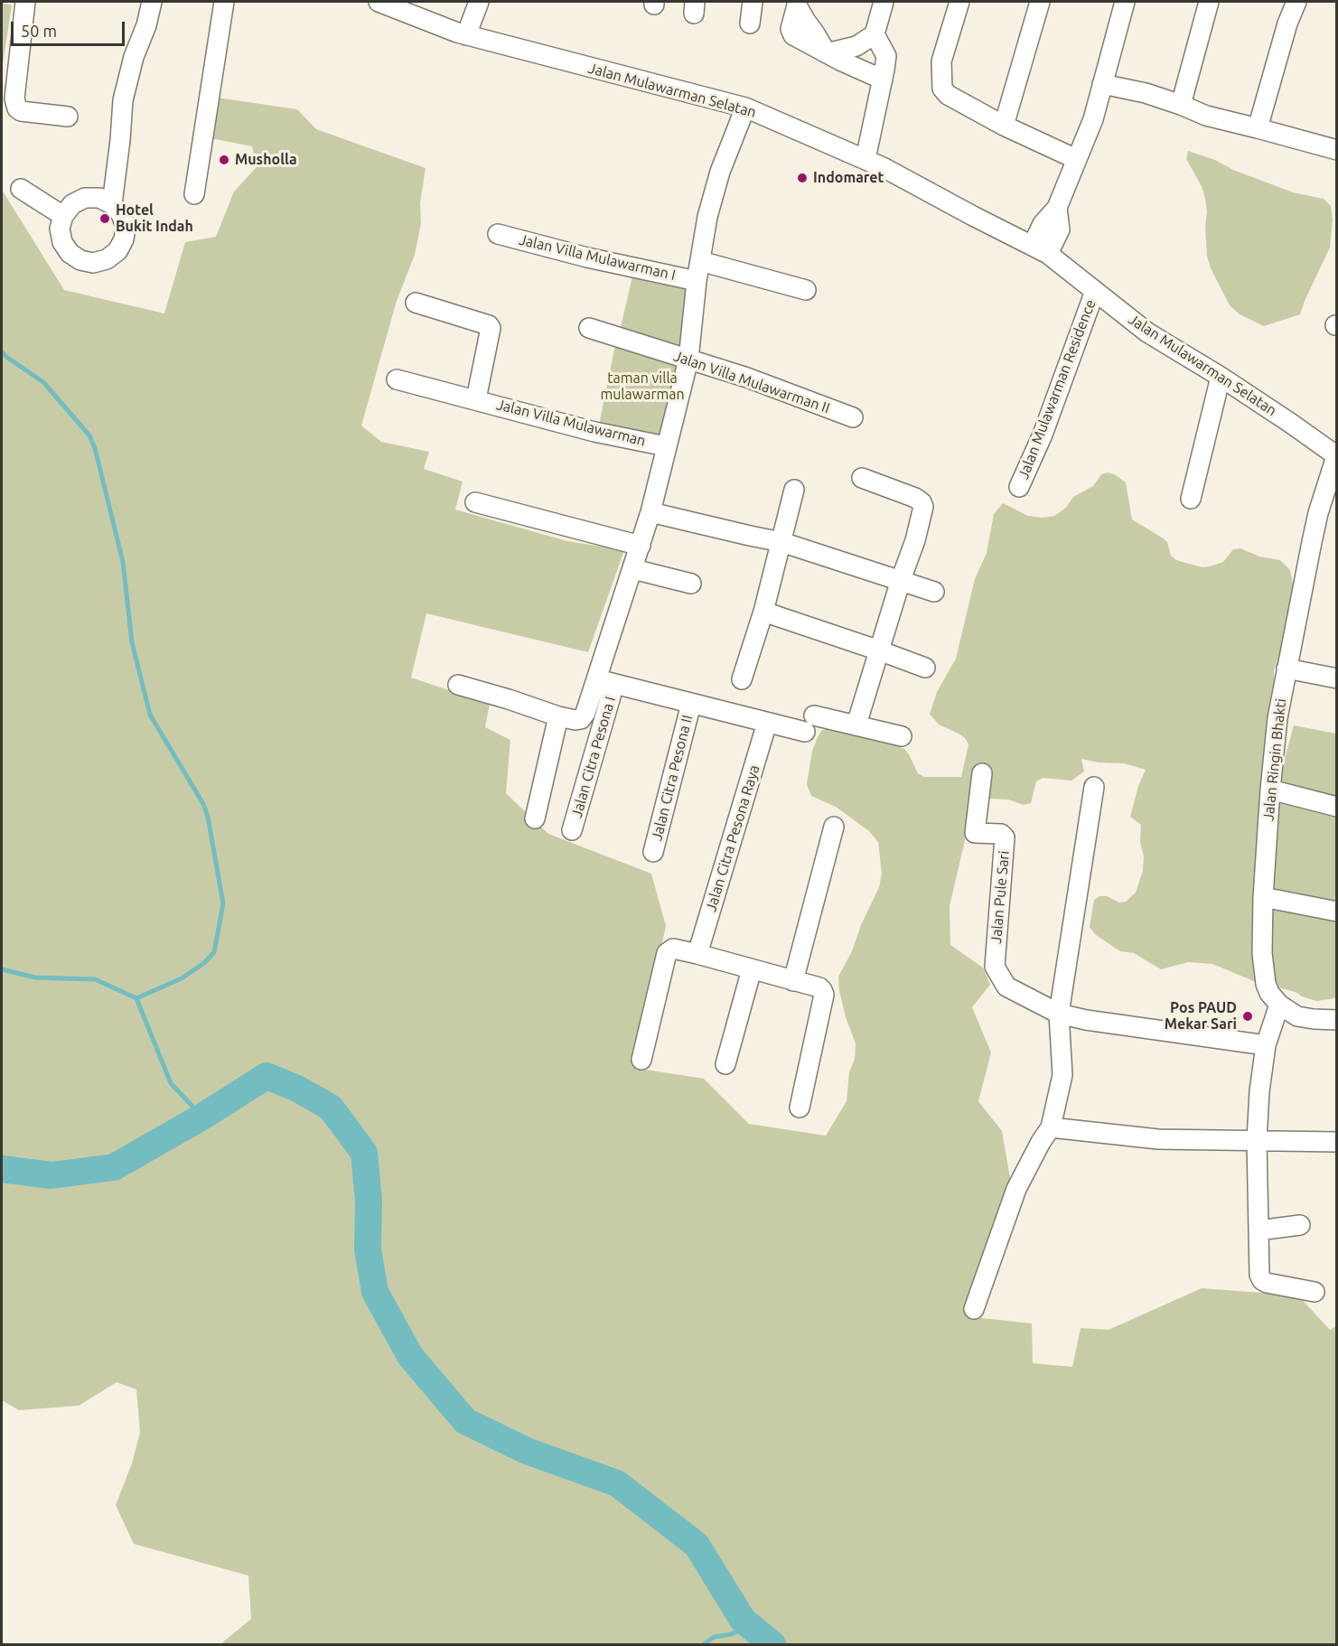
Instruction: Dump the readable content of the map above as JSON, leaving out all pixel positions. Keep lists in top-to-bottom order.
{
  "streets": {
    "street": [
      "Jalan Mulawarman Selatan",
      "Jalan Villa Mulawarman I",
      "Jalan Villa Mulawarman II",
      "Jalan Mulawarman Residence",
      "Jalan Villa Mulawarman",
      "Jalan Citra Pesona I",
      "Jalan Ringin Bhakti",
      "Jalan Citra Pesona II",
      "Jalan Citra Pesona Raya",
      "Jalan Pule Sari"
    ]
  },
  "crossings": [
    ["Jalan Mulawarman Selatan", "Jalan Mulawarman Residence"],
    ["Jalan Mulawarman Selatan", "Jalan Villa Mulawarman"],
    ["Jalan Mulawarman Selatan", "Jalan Ringin Bhakti"],
    ["Jalan Villa Mulawarman I", "Jalan Villa Mulawarman"],
    ["Jalan Villa Mulawarman II", "Jalan Villa Mulawarman"],
    ["Jalan Villa Mulawarman", "Jalan Citra Pesona I"]
  ],
  "parks": ["taman villa mulawarman"],
  "places": [
    "Musholla",
    "Indomaret",
    "Hotel Bukit Indah",
    "Pos PAUD Mekar Sari"
  ],
  "scale_bar": "50 m"
}
